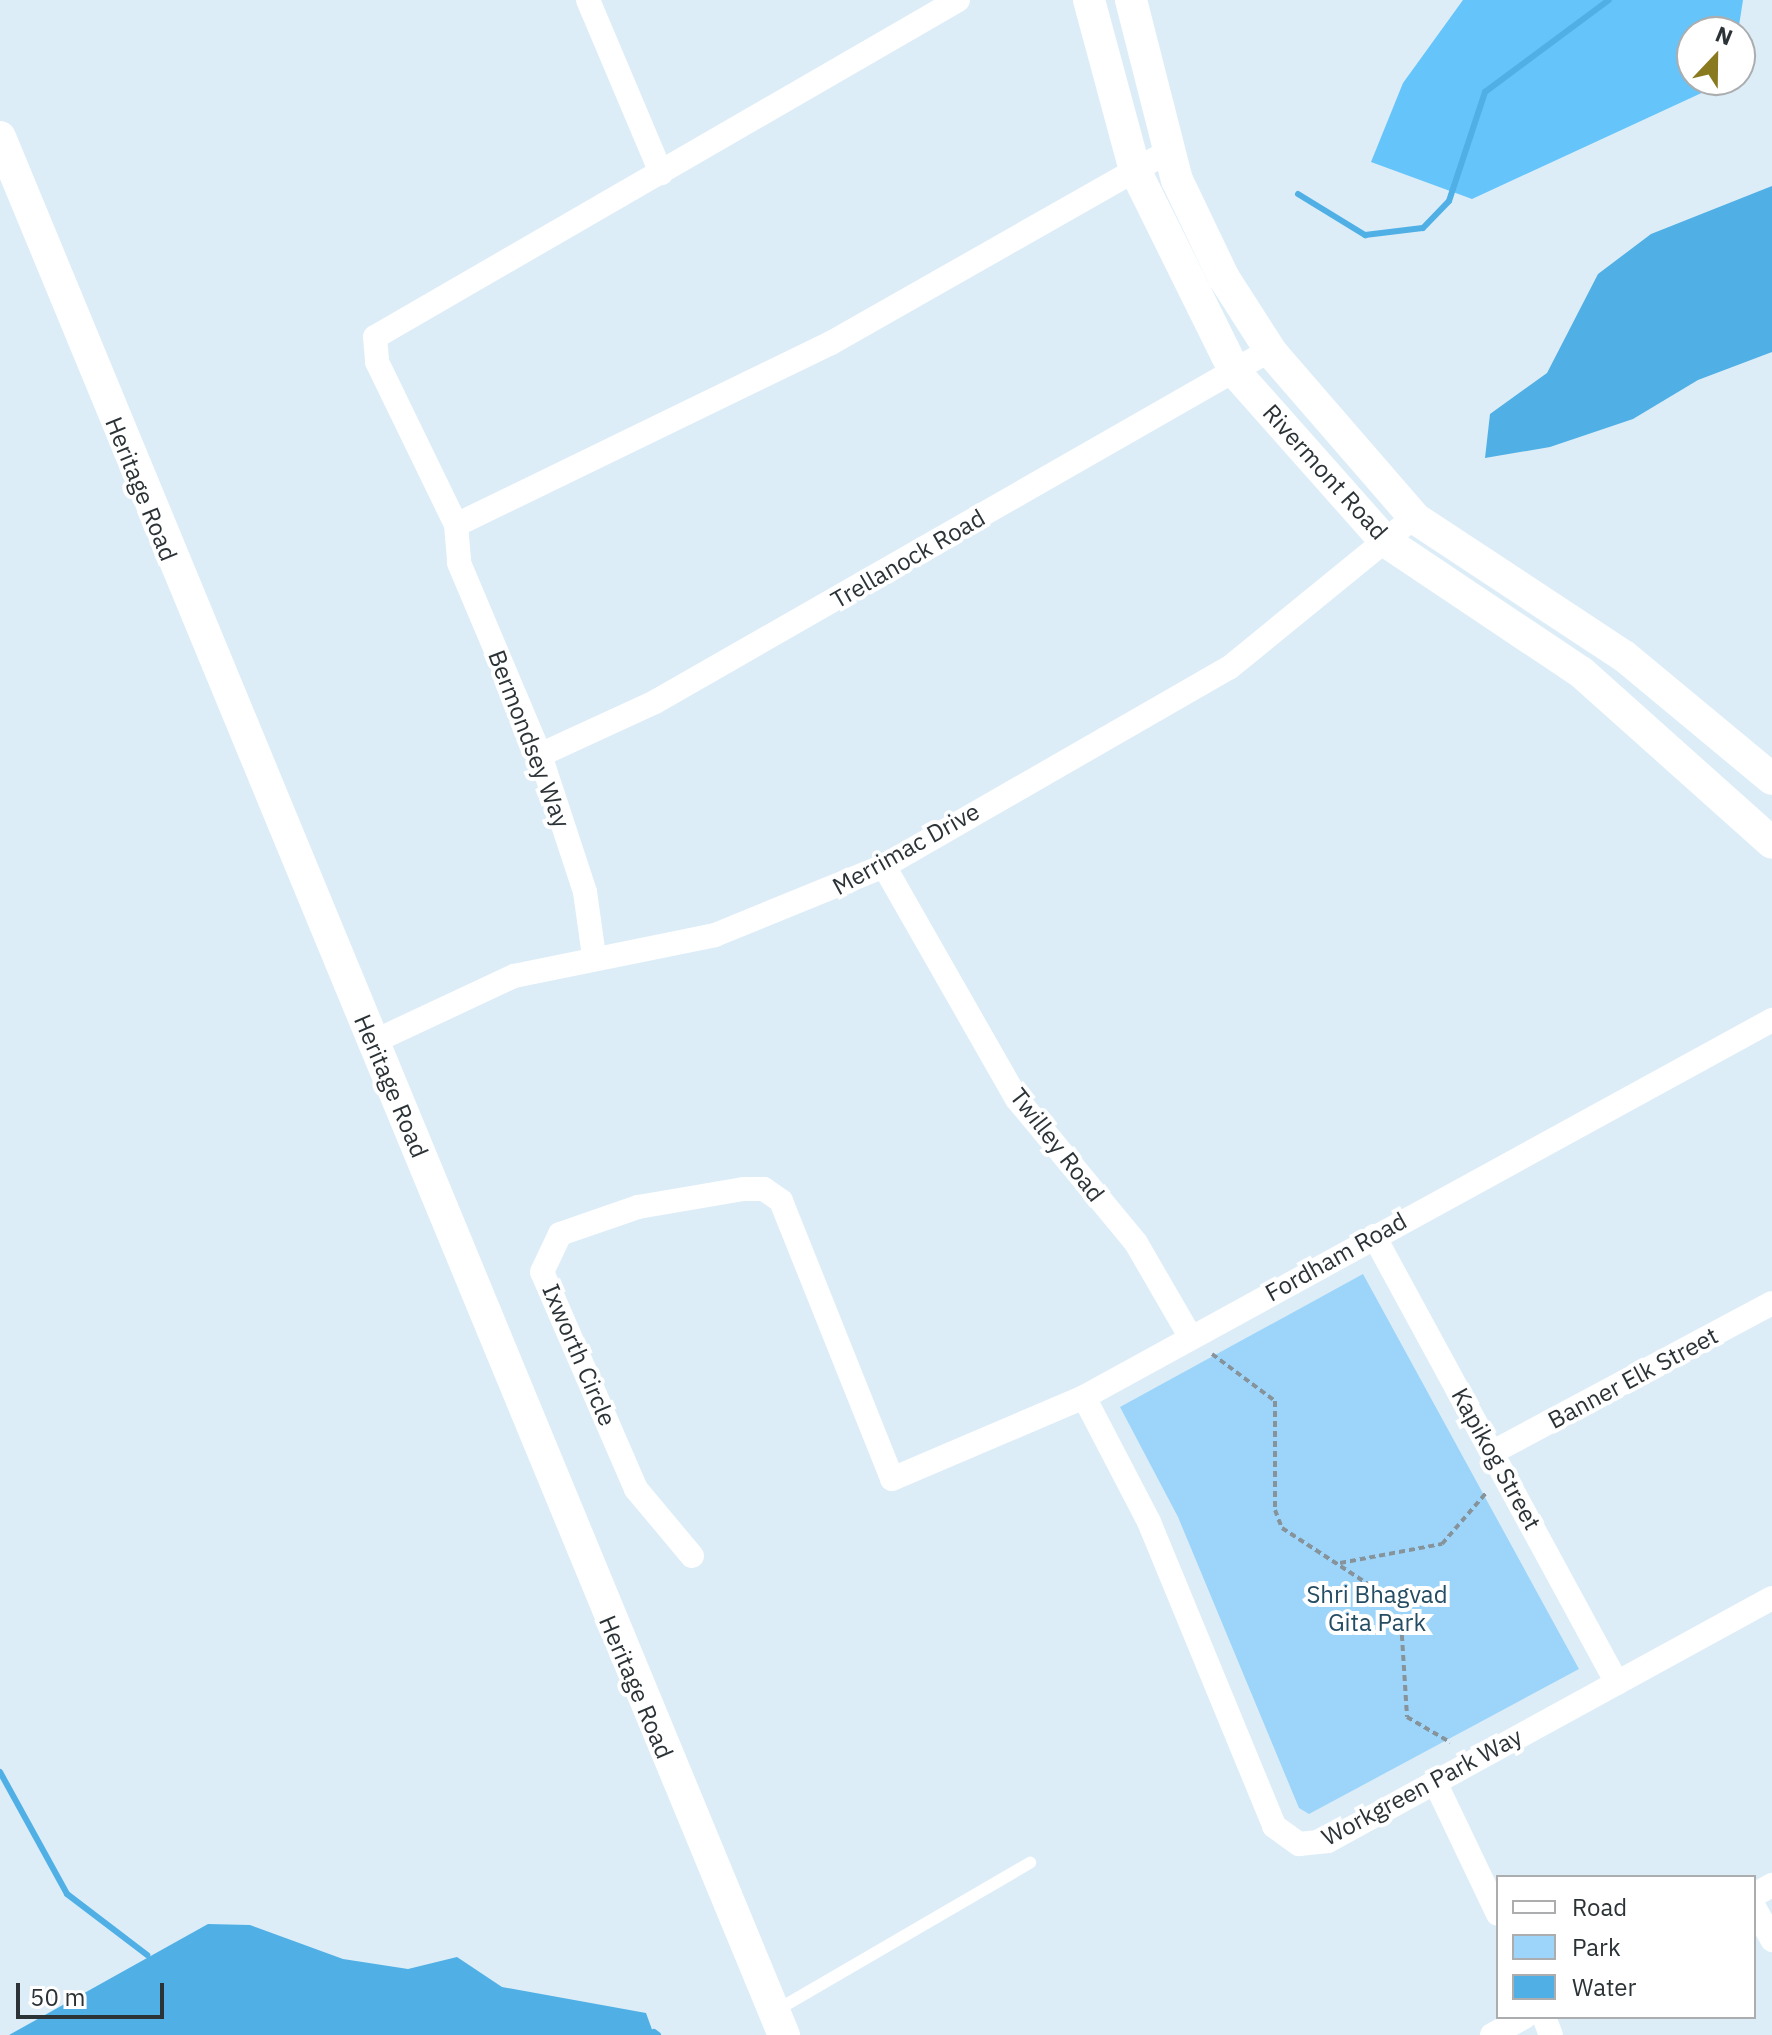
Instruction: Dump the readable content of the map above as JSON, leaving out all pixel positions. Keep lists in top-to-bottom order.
{
  "streets": {
    "street": [
      "Rivermont Road",
      "Heritage Road",
      "Trellanock Road",
      "Bermondsey Way",
      "Merrimac Drive",
      "Twilley Road",
      "Fordham Road",
      "Ixworth Circle",
      "Banner Elk Street",
      "Kapikog Street",
      "Workgreen Park Way"
    ]
  },
  "crossings": [
    ["Rivermont Road", "Trellanock Road"],
    ["Rivermont Road", "Merrimac Drive"],
    ["Heritage Road", "Merrimac Drive"],
    ["Trellanock Road", "Bermondsey Way"],
    ["Bermondsey Way", "Merrimac Drive"],
    ["Merrimac Drive", "Twilley Road"],
    ["Twilley Road", "Fordham Road"],
    ["Fordham Road", "Ixworth Circle"],
    ["Fordham Road", "Kapikog Street"],
    ["Fordham Road", "Workgreen Park Way"],
    ["Banner Elk Street", "Kapikog Street"],
    ["Kapikog Street", "Workgreen Park Way"]
  ],
  "parks": ["Shri Bhagvad Gita Park"],
  "legend": ["Road", "Park", "Water"],
  "scale_bar": "50 m",
  "north": "top"
}
